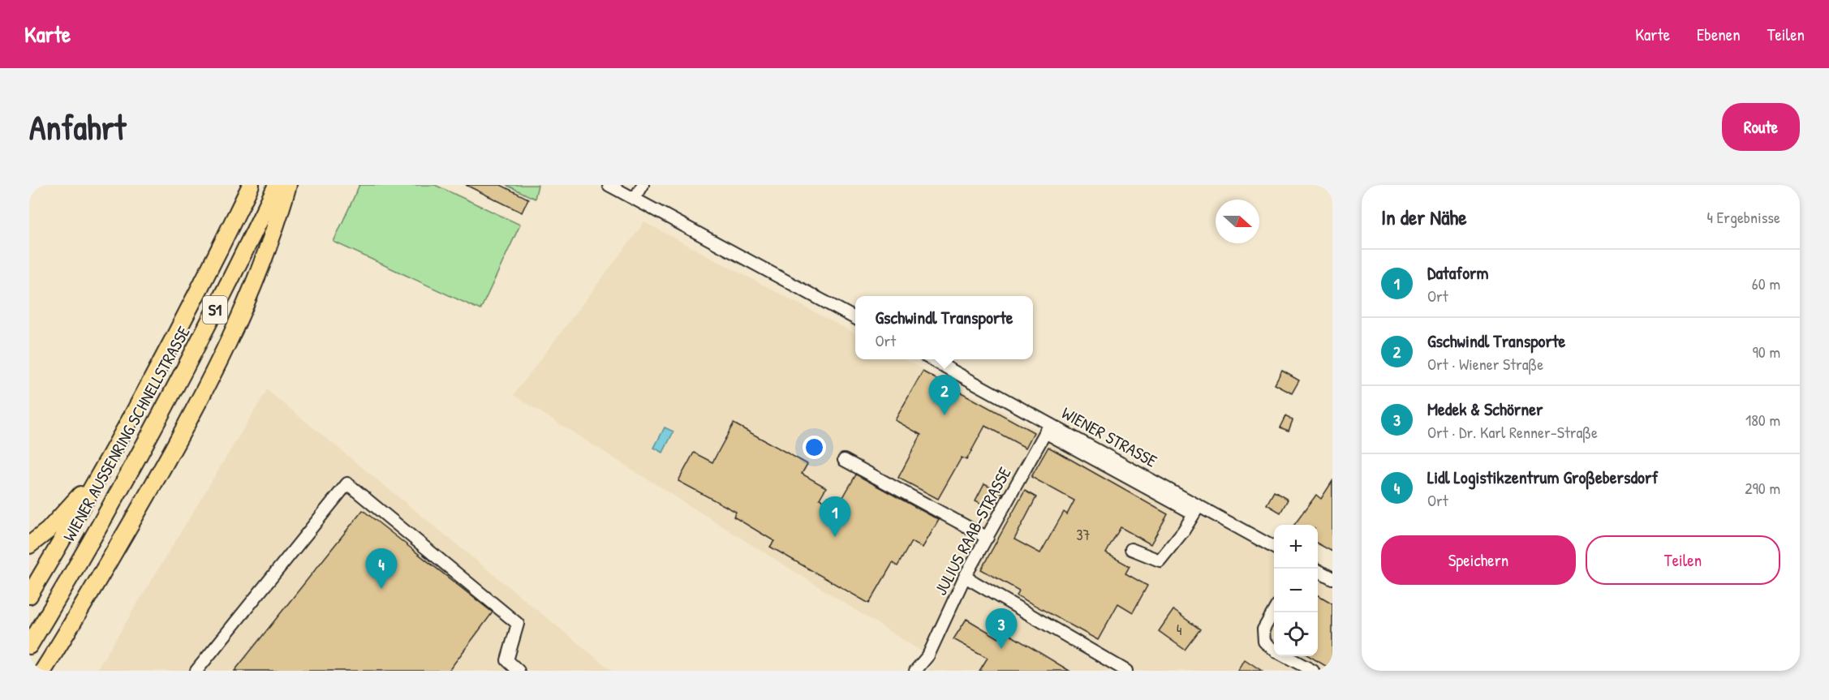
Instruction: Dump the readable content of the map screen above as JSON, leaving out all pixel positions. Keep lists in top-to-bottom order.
{
  "streets": {
    "highway": ["S1", "WIENER AUSSENRING SCHNELLSTRASSE"],
    "street": ["WIENER STRASSE", "JULIUS RAAB-STRASSE"]
  },
  "crossings": [
    ["WIENER STRASSE", "JULIUS RAAB-STRASSE"]
  ],
  "house_numbers": ["37", "4"],
  "north": "right",
  "page": {
    "header": "Karte",
    "nav": ["Karte", "Ebenen", "Teilen"],
    "buttons": [
      "Route",
      ["Speichern", "Teilen"]
    ],
    "title": "Anfahrt",
    "heading": ["In der Nähe", "4 Ergebnisse"],
    "list": [
      {
        "mark": "1",
        "name": "Dataform",
        "note": "Ort",
        "value": "60 m"
      },
      {
        "mark": "2",
        "name": "Gschwindl Transporte",
        "note": "Ort · Wiener Straße",
        "value": "90 m"
      },
      {
        "mark": "3",
        "name": "Medek & Schörner",
        "note": "Ort · Dr. Karl Renner-Straße",
        "value": "180 m"
      },
      {
        "mark": "4",
        "name": "Lidl Logistikzentrum Großebersdorf",
        "note": "Ort",
        "value": "290 m"
      }
    ],
    "popup": ["Gschwindl Transporte", "Ort"],
    "pins": [
      "2",
      "1",
      "4",
      "3"
    ],
    "map_buttons": ["+", "−"]
  }
}
